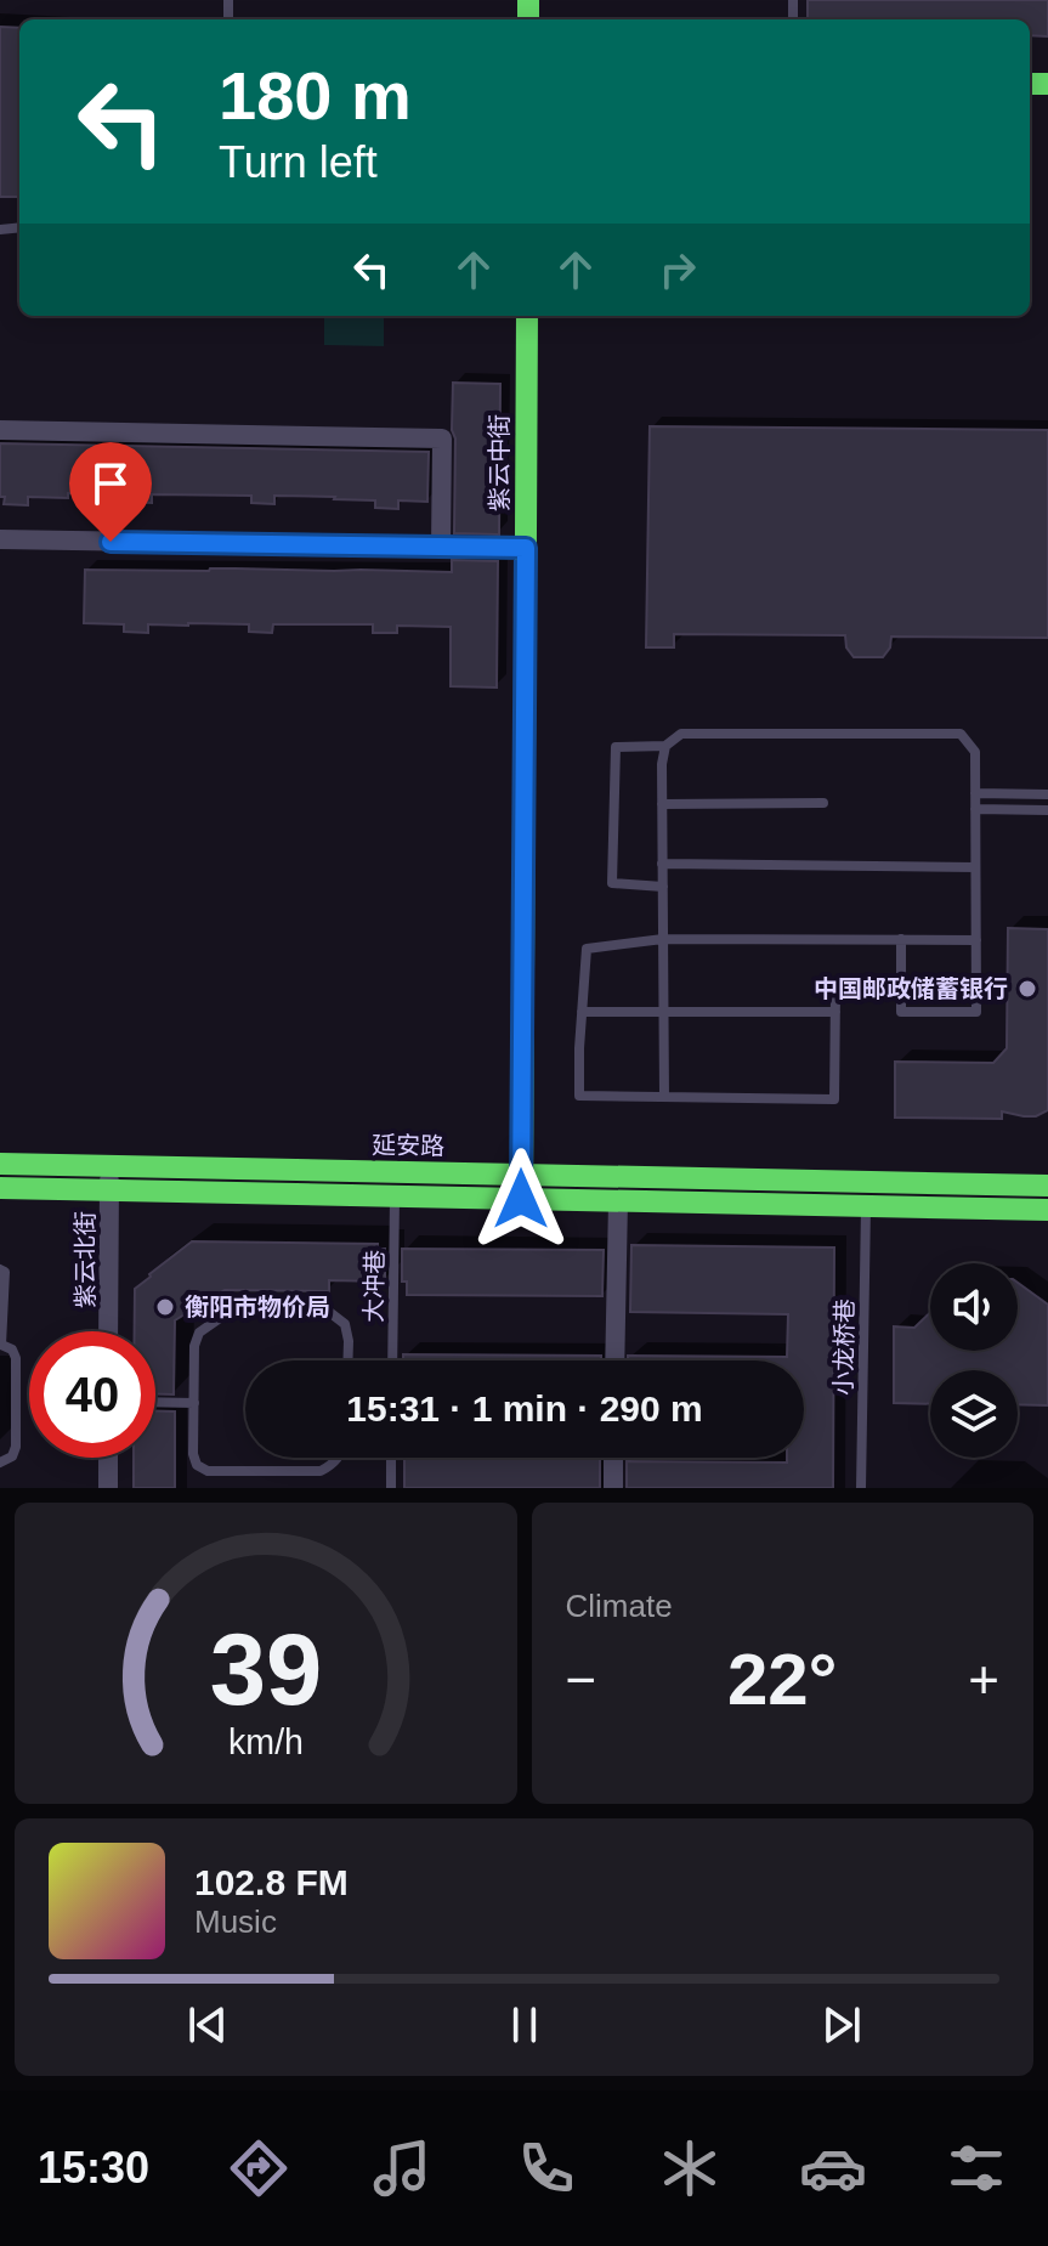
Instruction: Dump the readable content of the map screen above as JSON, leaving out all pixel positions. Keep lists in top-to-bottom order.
{
  "streets": {
    "main road": ["紫云中街", "延安路"],
    "street": ["紫云北街"],
    "lane": ["大冲巷", "小龙桥巷"]
  },
  "crossings": [
    ["紫云中街", "延安路"],
    ["延安路", "紫云北街"]
  ],
  "places": ["中国邮政储蓄银行", "衡阳市物价局"],
  "page": {
    "turn": ["180 m", "Turn left"],
    "limit": "40",
    "trip": "15:31 · 1 min · 290 m",
    "tile": "Climate",
    "heat": ["−", "22°", "+"],
    "song": ["102.8 FM", "Music"],
    "tabs": "15:30",
    "gauge": ["39", "km/h"]
  }
}
